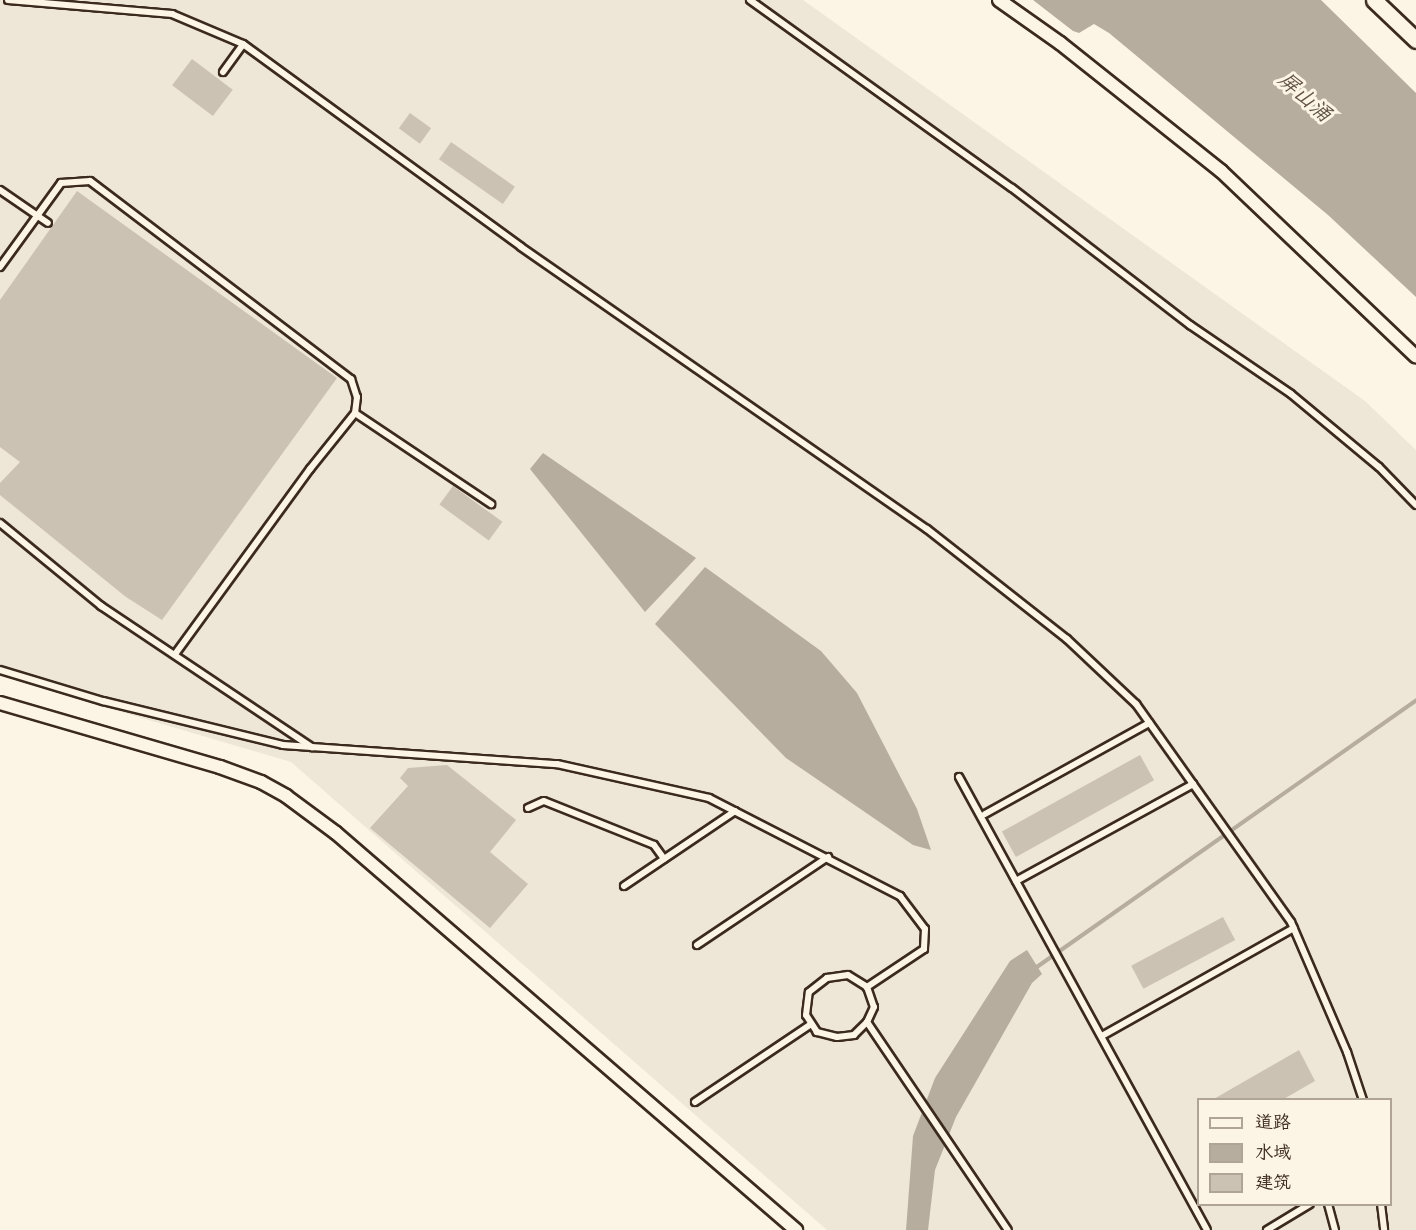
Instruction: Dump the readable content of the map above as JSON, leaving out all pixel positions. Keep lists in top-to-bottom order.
{
  "water": ["屏山涌"],
  "legend": ["道路", "水域", "建筑"]
}
